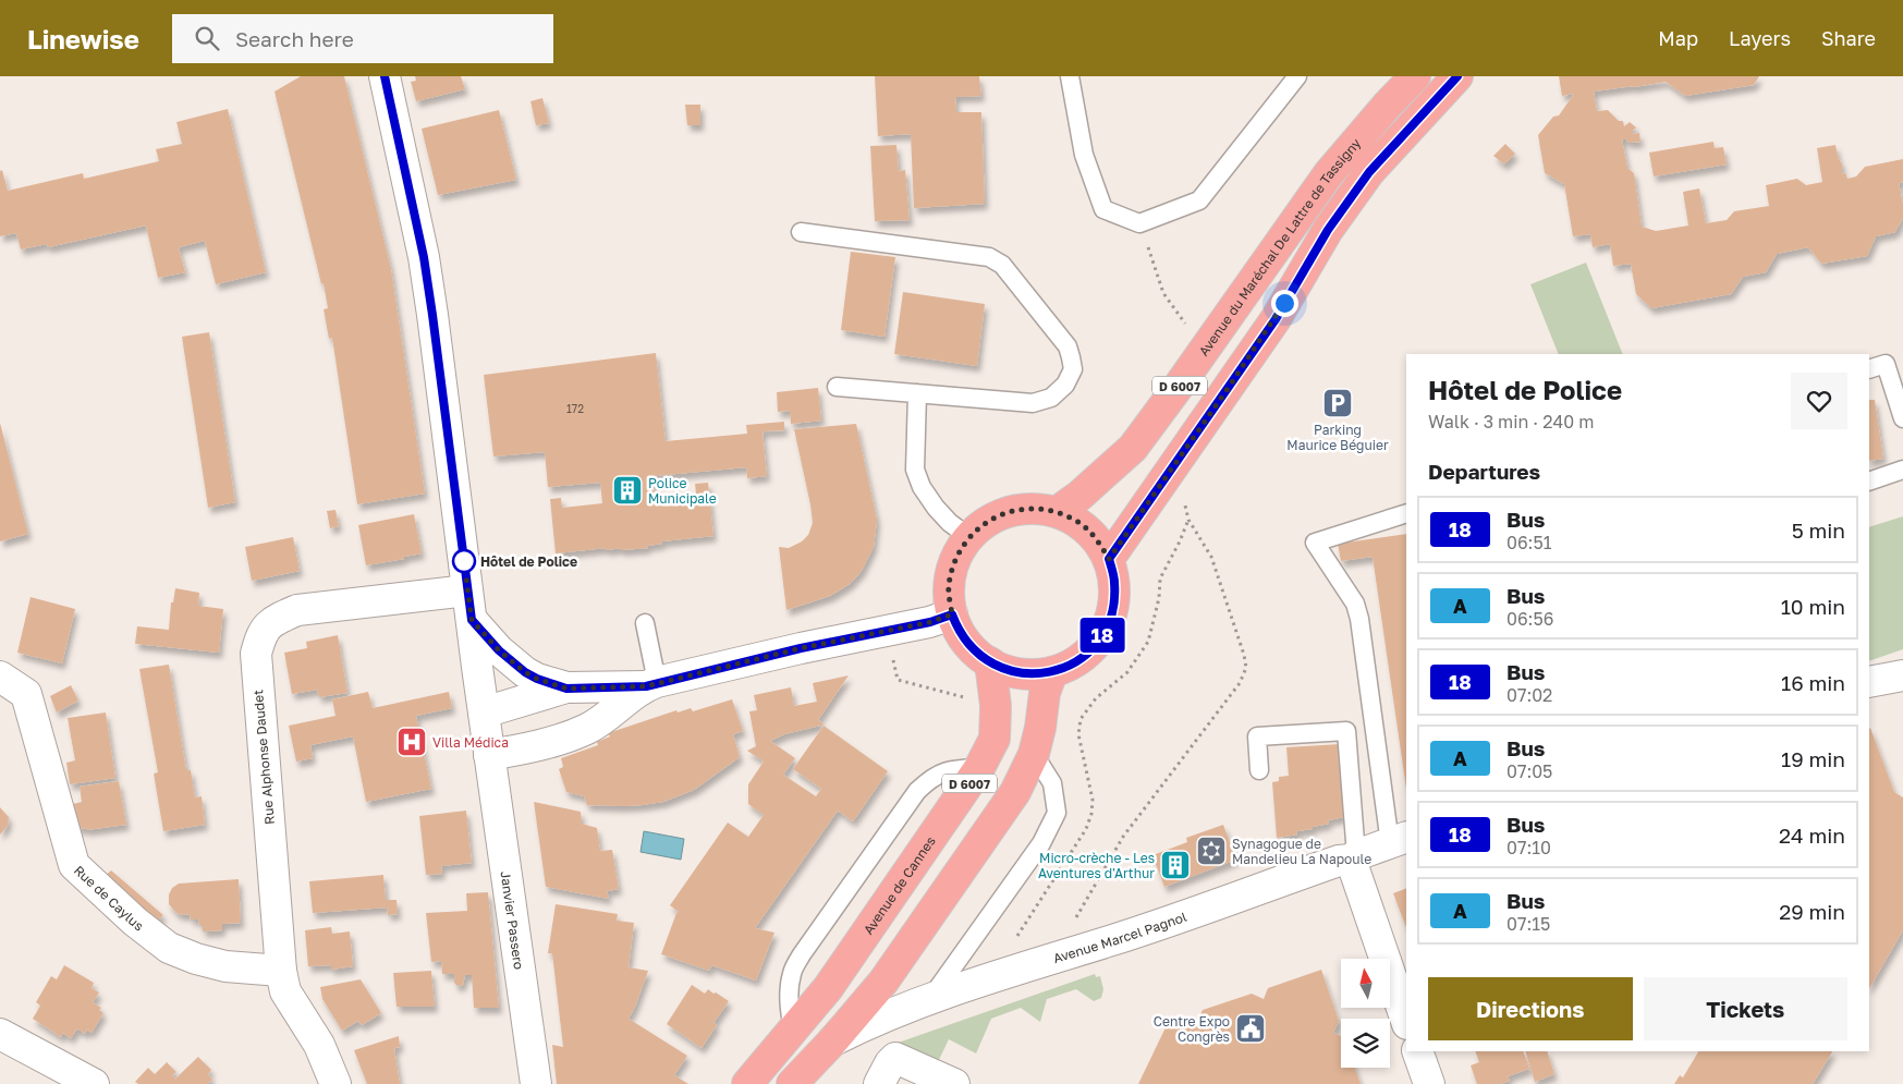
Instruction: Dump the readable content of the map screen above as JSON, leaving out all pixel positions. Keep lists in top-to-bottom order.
{
  "streets": {
    "main road": ["Avenue du Maréchal De Lattre de Tassigny", "D 6007", "Avenue de Cannes"],
    "street": [
      "Rue Alphonse Daudet",
      "Rue de Caylus",
      "Janvier Passero",
      "Avenue Marcel Pagnol"
    ]
  },
  "crossings": [
    ["Avenue du Maréchal De Lattre de Tassigny", "D 6007"],
    ["Avenue du Maréchal De Lattre de Tassigny", "Avenue de Cannes"],
    ["D 6007", "Avenue de Cannes"],
    ["D 6007", "Avenue Marcel Pagnol"],
    ["Rue Alphonse Daudet", "Rue de Caylus"],
    ["Rue Alphonse Daudet", "Janvier Passero"]
  ],
  "places": {
    "parking": ["Parking Maurice Béguier"],
    "building": ["Police Municipale", "Micro-crèche - Les Aventures d'Arthur"],
    "other": ["Hôtel de Police"],
    "hospital": ["Villa Médica"],
    "synagogue": ["Synagogue de Mandelieu La Napoule"],
    "public building": ["Centre Expo Congrès"]
  },
  "lines": ["bus line 18"],
  "house_numbers": ["172"],
  "north": "top",
  "page": {
    "header": "Linewise",
    "search": "Search here",
    "nav": ["Map", "Layers", "Share"],
    "on_map": "18",
    "heading": [
      ["Hôtel de Police", "Walk · 3 min · 240 m"],
      "Departures"
    ],
    "list": [
      {
        "mark": "18",
        "name": "Bus",
        "note": "06:51",
        "value": "5 min"
      },
      {
        "mark": "A",
        "name": "Bus",
        "note": "06:56",
        "value": "10 min"
      },
      {
        "mark": "18",
        "name": "Bus",
        "note": "07:02",
        "value": "16 min"
      },
      {
        "mark": "A",
        "name": "Bus",
        "note": "07:05",
        "value": "19 min"
      },
      {
        "mark": "18",
        "name": "Bus",
        "note": "07:10",
        "value": "24 min"
      },
      {
        "mark": "A",
        "name": "Bus",
        "note": "07:15",
        "value": "29 min"
      }
    ],
    "buttons": ["Directions", "Tickets"]
  }
}
